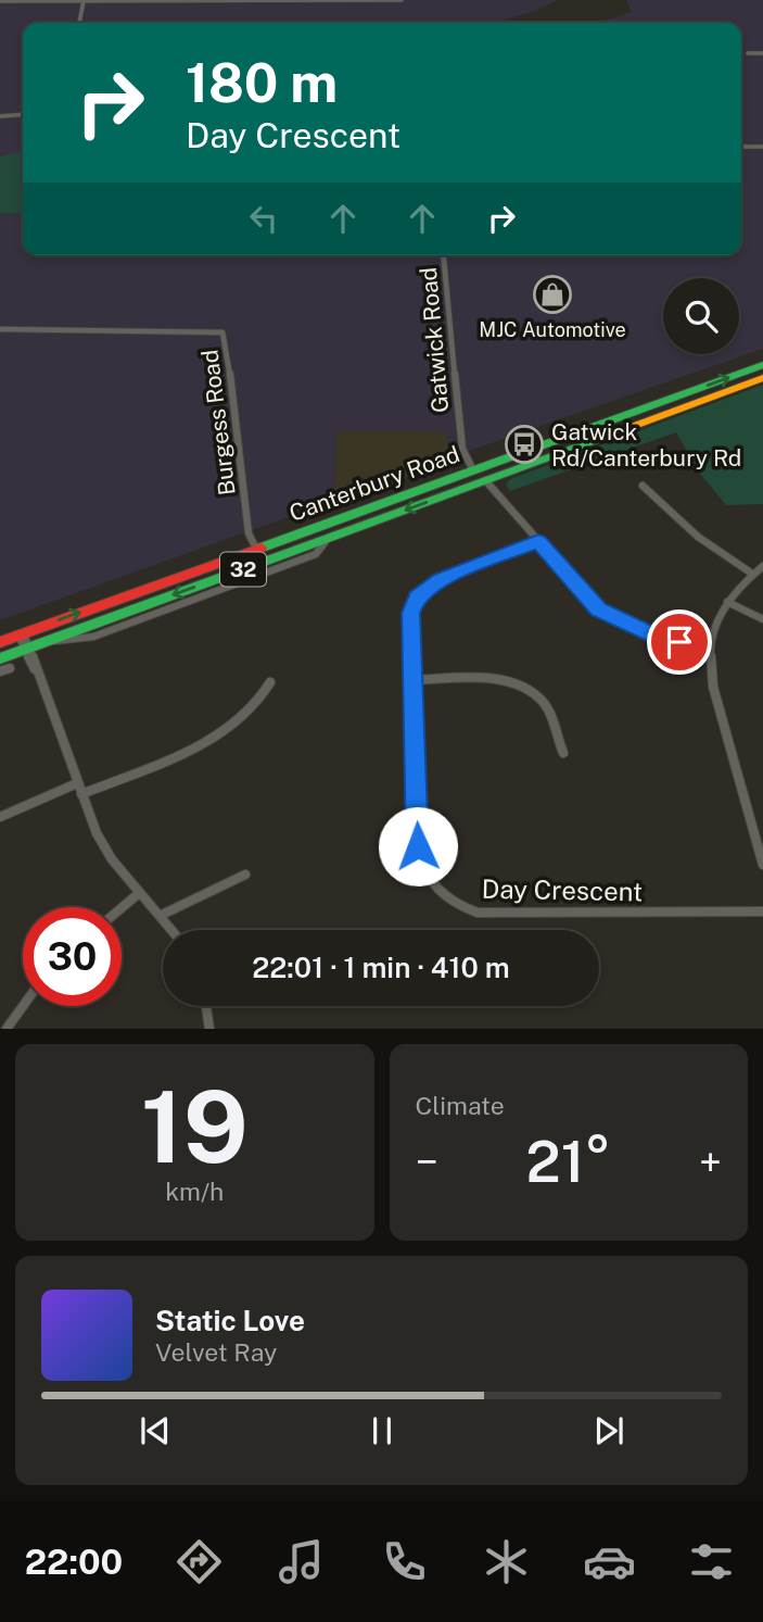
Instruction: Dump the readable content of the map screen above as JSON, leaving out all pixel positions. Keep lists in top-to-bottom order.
{
  "streets": {
    "main road": ["Canterbury Road", "32"],
    "street": ["Gatwick Road", "Burgess Road", "Day Crescent"]
  },
  "crossings": [
    ["Gatwick Road", "Canterbury Road"],
    ["Burgess Road", "Canterbury Road"]
  ],
  "places": {
    "shop": ["MJC Automotive"],
    "bus stop": ["Gatwick Rd/Canterbury Rd"]
  },
  "page": {
    "turn": ["180 m", "Day Crescent"],
    "limit": "30",
    "trip": "22:01 · 1 min · 410 m",
    "tile": [
      ["19", "km/h"],
      "Climate"
    ],
    "heat": ["−", "21°", "+"],
    "song": ["Static Love", "Velvet Ray"],
    "tabs": "22:00"
  }
}
